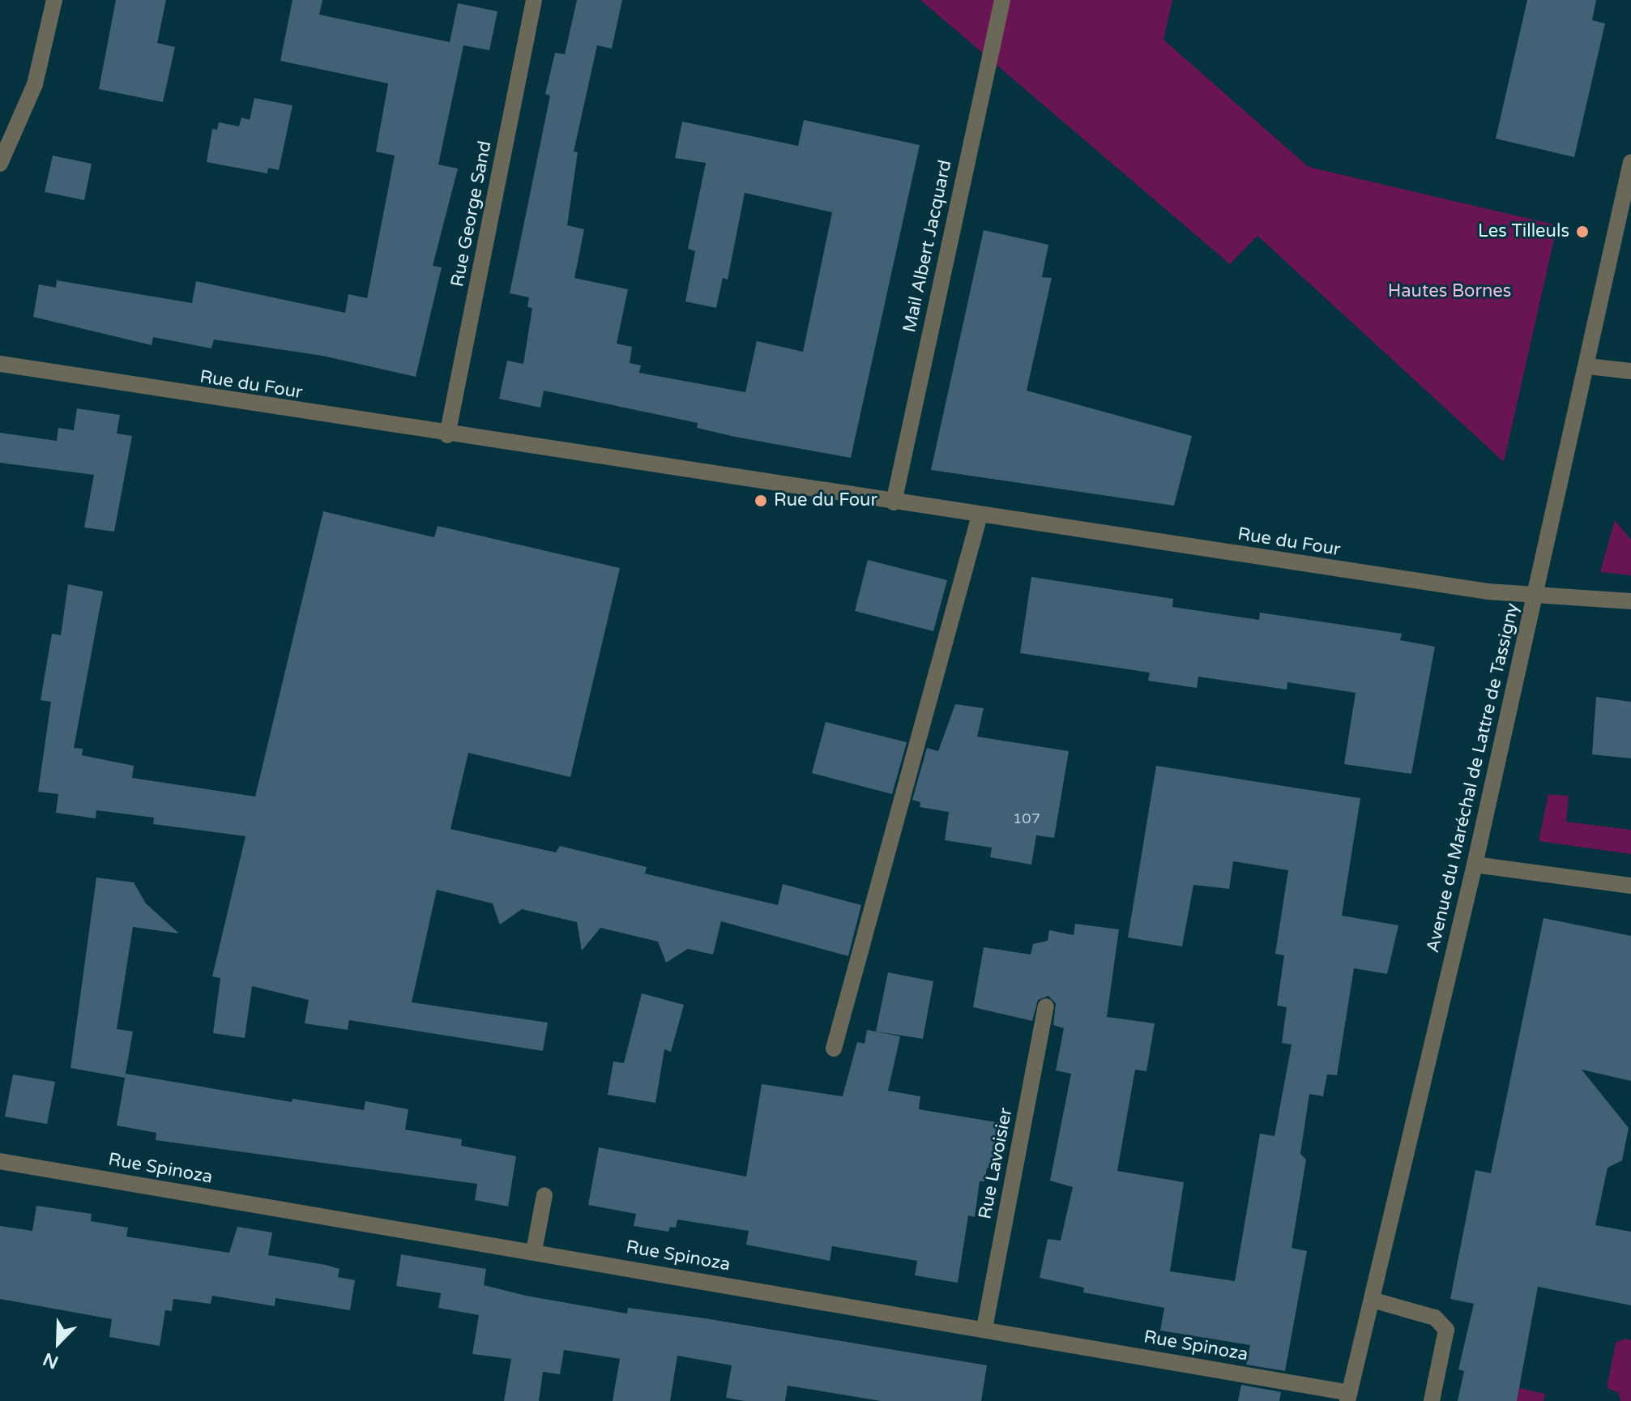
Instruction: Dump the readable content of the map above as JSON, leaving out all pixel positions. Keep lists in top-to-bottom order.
{
  "streets": {
    "street": [
      "Rue George Sand",
      "Mail Albert Jacquard",
      "Rue du Four",
      "Avenue du Maréchal de Lattre de Tassigny",
      "Rue Lavoisier",
      "Rue Spinoza"
    ]
  },
  "crossings": [
    ["Rue George Sand", "Rue du Four"],
    ["Mail Albert Jacquard", "Rue du Four"],
    ["Rue du Four", "Avenue du Maréchal de Lattre de Tassigny"],
    ["Avenue du Maréchal de Lattre de Tassigny", "Rue Spinoza"],
    ["Rue Lavoisier", "Rue Spinoza"]
  ],
  "parks": ["Hautes Bornes"],
  "places": ["Les Tilleuls", "Rue du Four"],
  "house_numbers": ["107"],
  "north": "bottom left"
}
